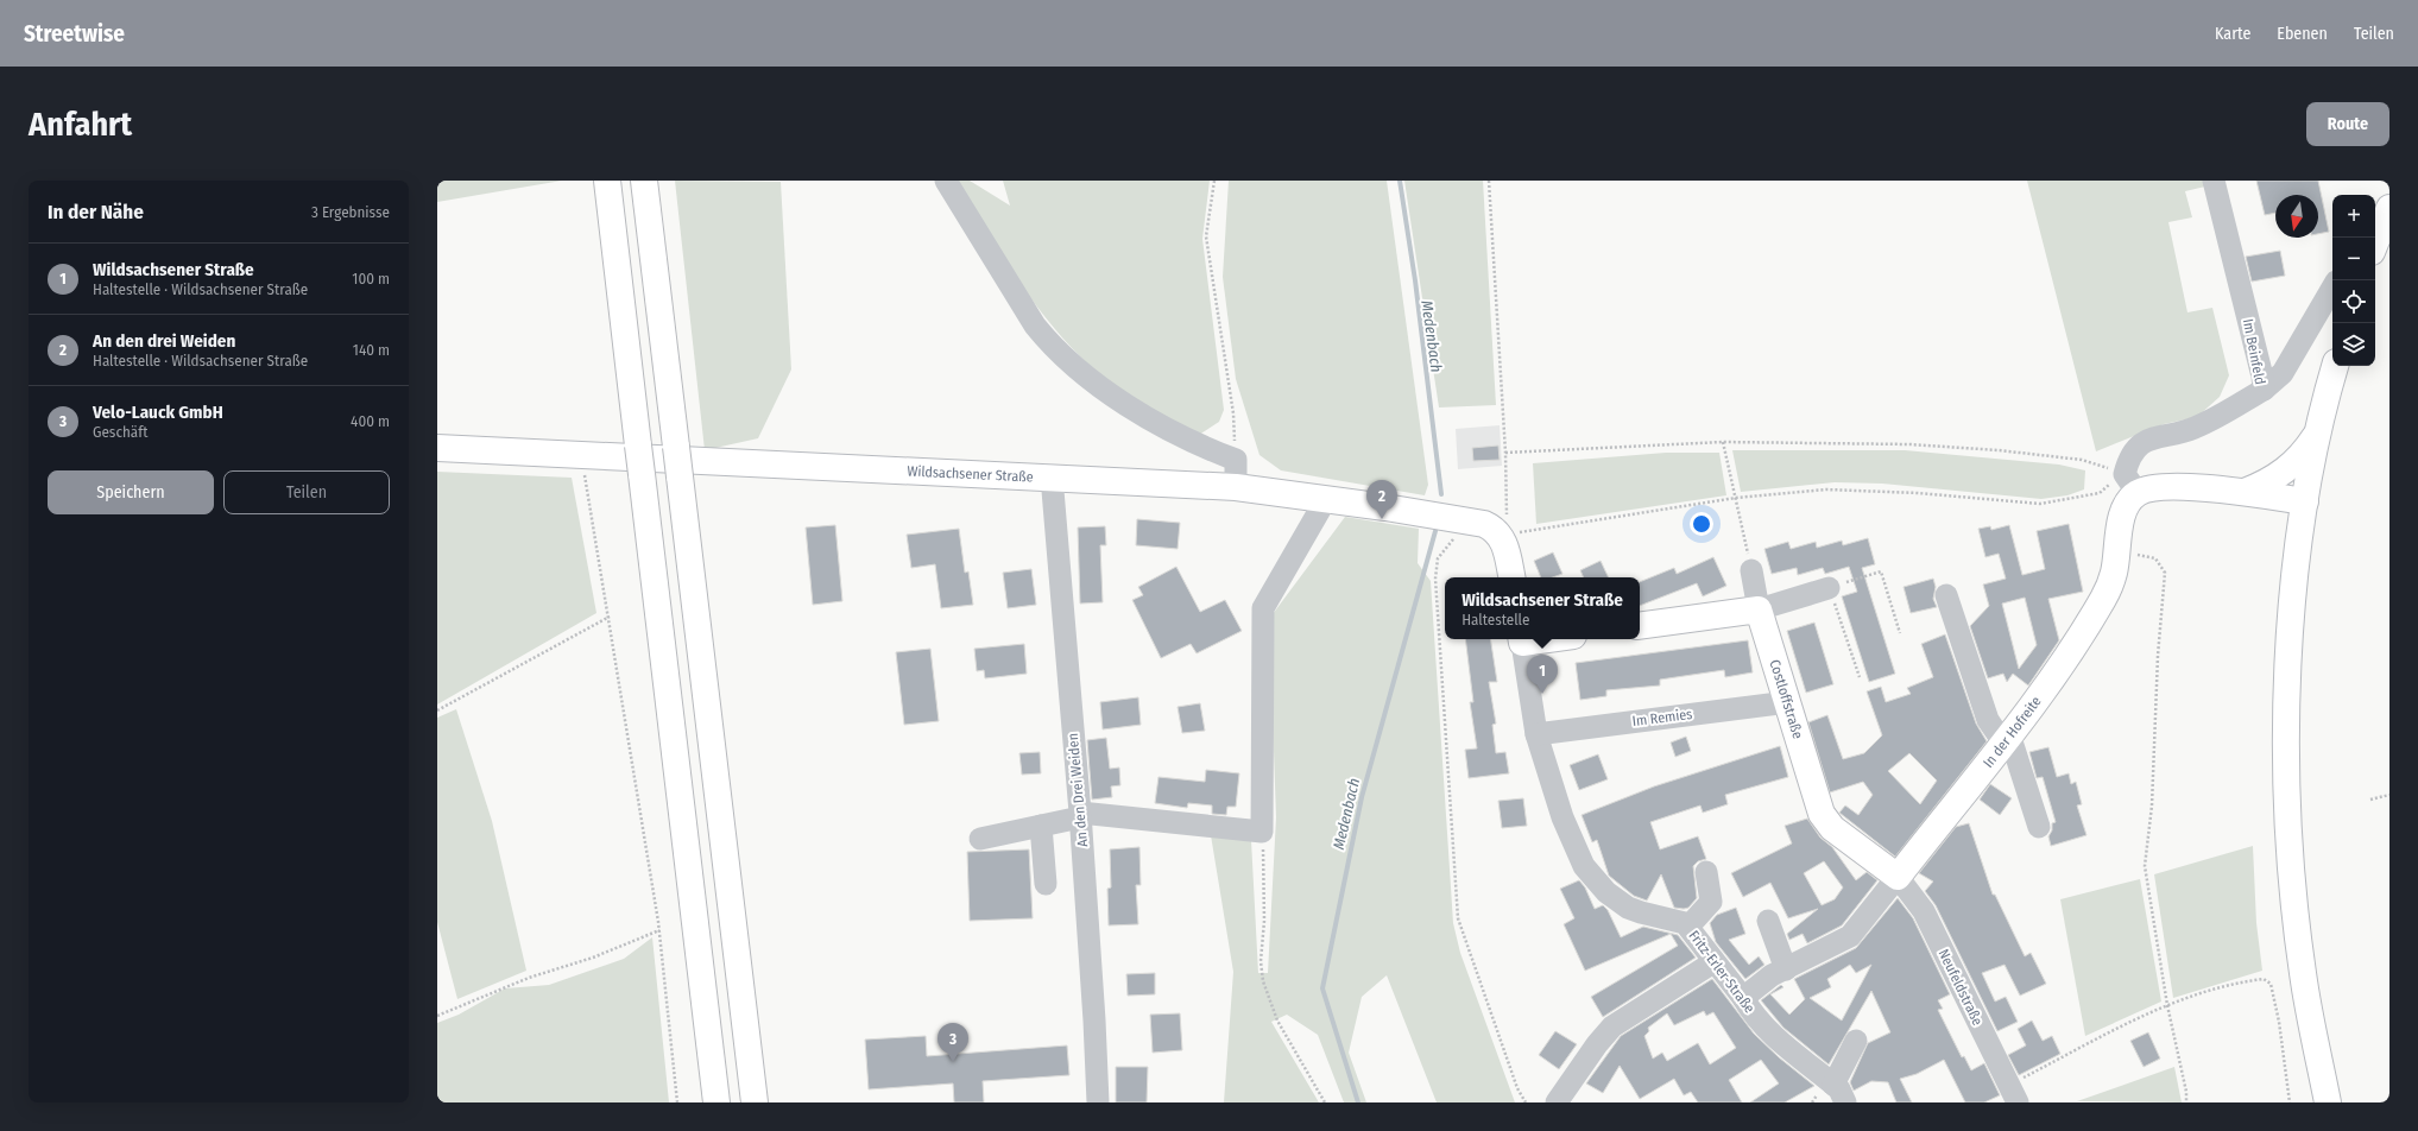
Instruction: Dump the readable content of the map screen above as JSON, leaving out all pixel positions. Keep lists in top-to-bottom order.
{
  "streets": {
    "main road": ["Wildsachsener Straße", "Costloffstraße", "In der Hofreite"],
    "street": [
      "Im Beinfeld",
      "Im Remies",
      "An den Drei Weiden",
      "Fritz-Erler-Straße",
      "Neufeldstraße"
    ]
  },
  "crossings": [
    ["Im Beinfeld", "In der Hofreite"],
    ["Wildsachsener Straße", "An den Drei Weiden"],
    ["Costloffstraße", "Im Remies"],
    ["Costloffstraße", "In der Hofreite"],
    ["Costloffstraße", "Neufeldstraße"],
    ["Im Remies", "Fritz-Erler-Straße"],
    ["In der Hofreite", "Fritz-Erler-Straße"],
    ["In der Hofreite", "Neufeldstraße"]
  ],
  "water": ["Medenbach"],
  "north": "bottom",
  "page": {
    "header": "Streetwise",
    "nav": ["Karte", "Ebenen", "Teilen"],
    "buttons": [
      "Route",
      ["Speichern", "Teilen"]
    ],
    "title": "Anfahrt",
    "heading": ["In der Nähe", "3 Ergebnisse"],
    "map_buttons": ["+", "−"],
    "list": [
      {
        "mark": "1",
        "name": "Wildsachsener Straße",
        "note": "Haltestelle · Wildsachsener Straße",
        "value": "100 m"
      },
      {
        "mark": "2",
        "name": "An den drei Weiden",
        "note": "Haltestelle · Wildsachsener Straße",
        "value": "140 m"
      },
      {
        "mark": "3",
        "name": "Velo-Lauck GmbH",
        "note": "Geschäft",
        "value": "400 m"
      }
    ],
    "pins": ["2", "1", "3"],
    "popup": ["Wildsachsener Straße", "Haltestelle"]
  }
}
